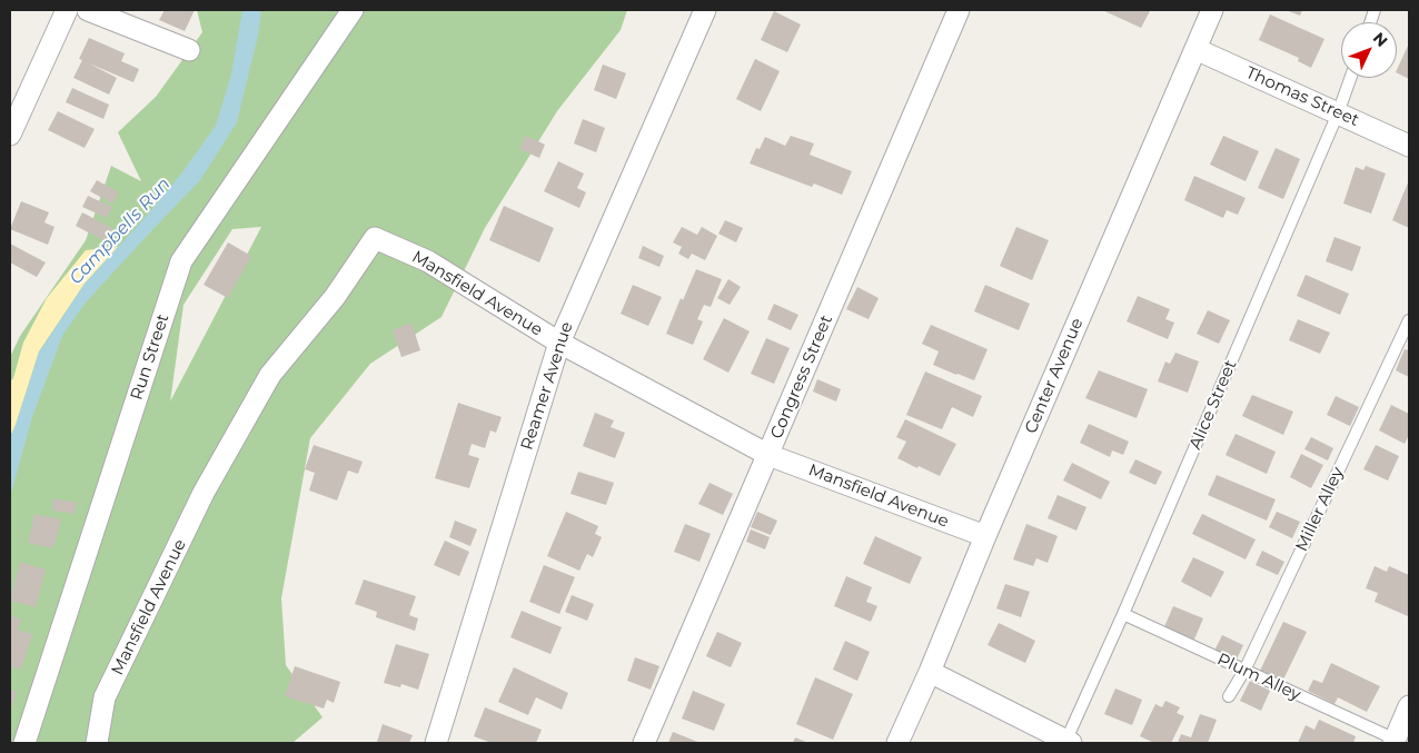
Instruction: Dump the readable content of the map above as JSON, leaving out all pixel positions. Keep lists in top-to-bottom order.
{
  "streets": {
    "street": [
      "Thomas Street",
      "Mansfield Avenue",
      "Run Street",
      "Center Avenue",
      "Congress Street",
      "Reamer Avenue"
    ],
    "lane": ["Alice Street", "Miller Alley", "Plum Alley"]
  },
  "crossings": [
    ["Thomas Street", "Center Avenue"],
    ["Thomas Street", "Alice Street"],
    ["Mansfield Avenue", "Center Avenue"],
    ["Mansfield Avenue", "Congress Street"],
    ["Mansfield Avenue", "Reamer Avenue"],
    ["Alice Street", "Plum Alley"],
    ["Miller Alley", "Plum Alley"]
  ],
  "water": ["Campbells Run"],
  "north": "top right"
}
